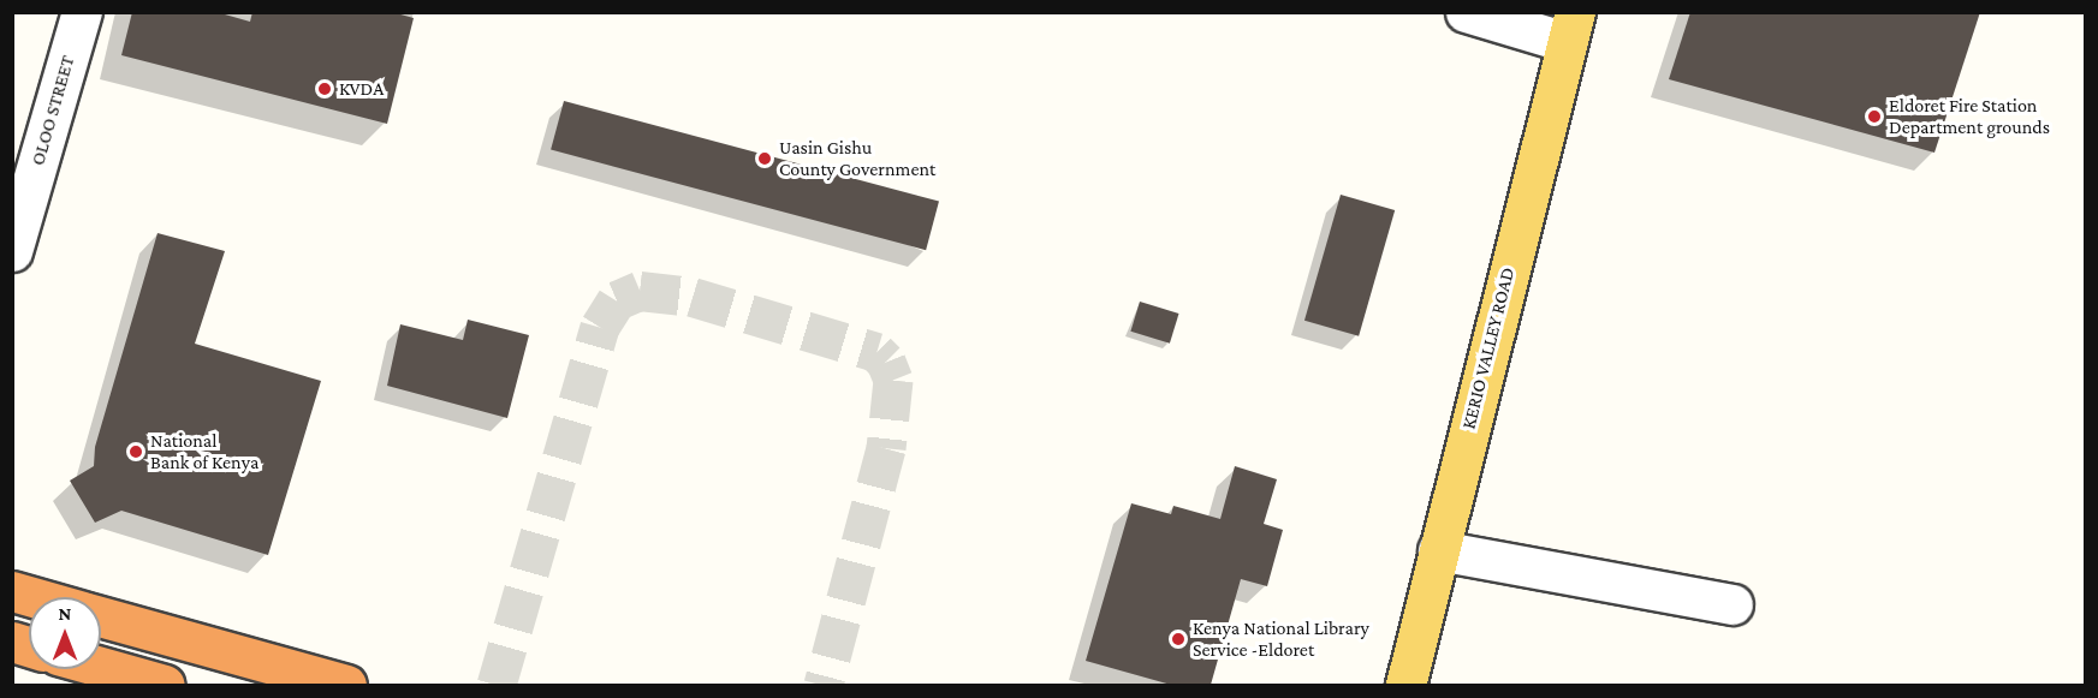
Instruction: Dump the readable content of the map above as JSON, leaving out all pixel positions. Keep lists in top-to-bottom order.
{
  "streets": {
    "main road": ["KERIO VALLEY ROAD"],
    "street": ["OLOO STREET"]
  },
  "places": [
    "KVDA",
    "Eldoret Fire Station Department grounds",
    "Uasin Gishu County Government",
    "National Bank of Kenya",
    "Kenya National Library Service -Eldoret"
  ],
  "north": "top"
}
